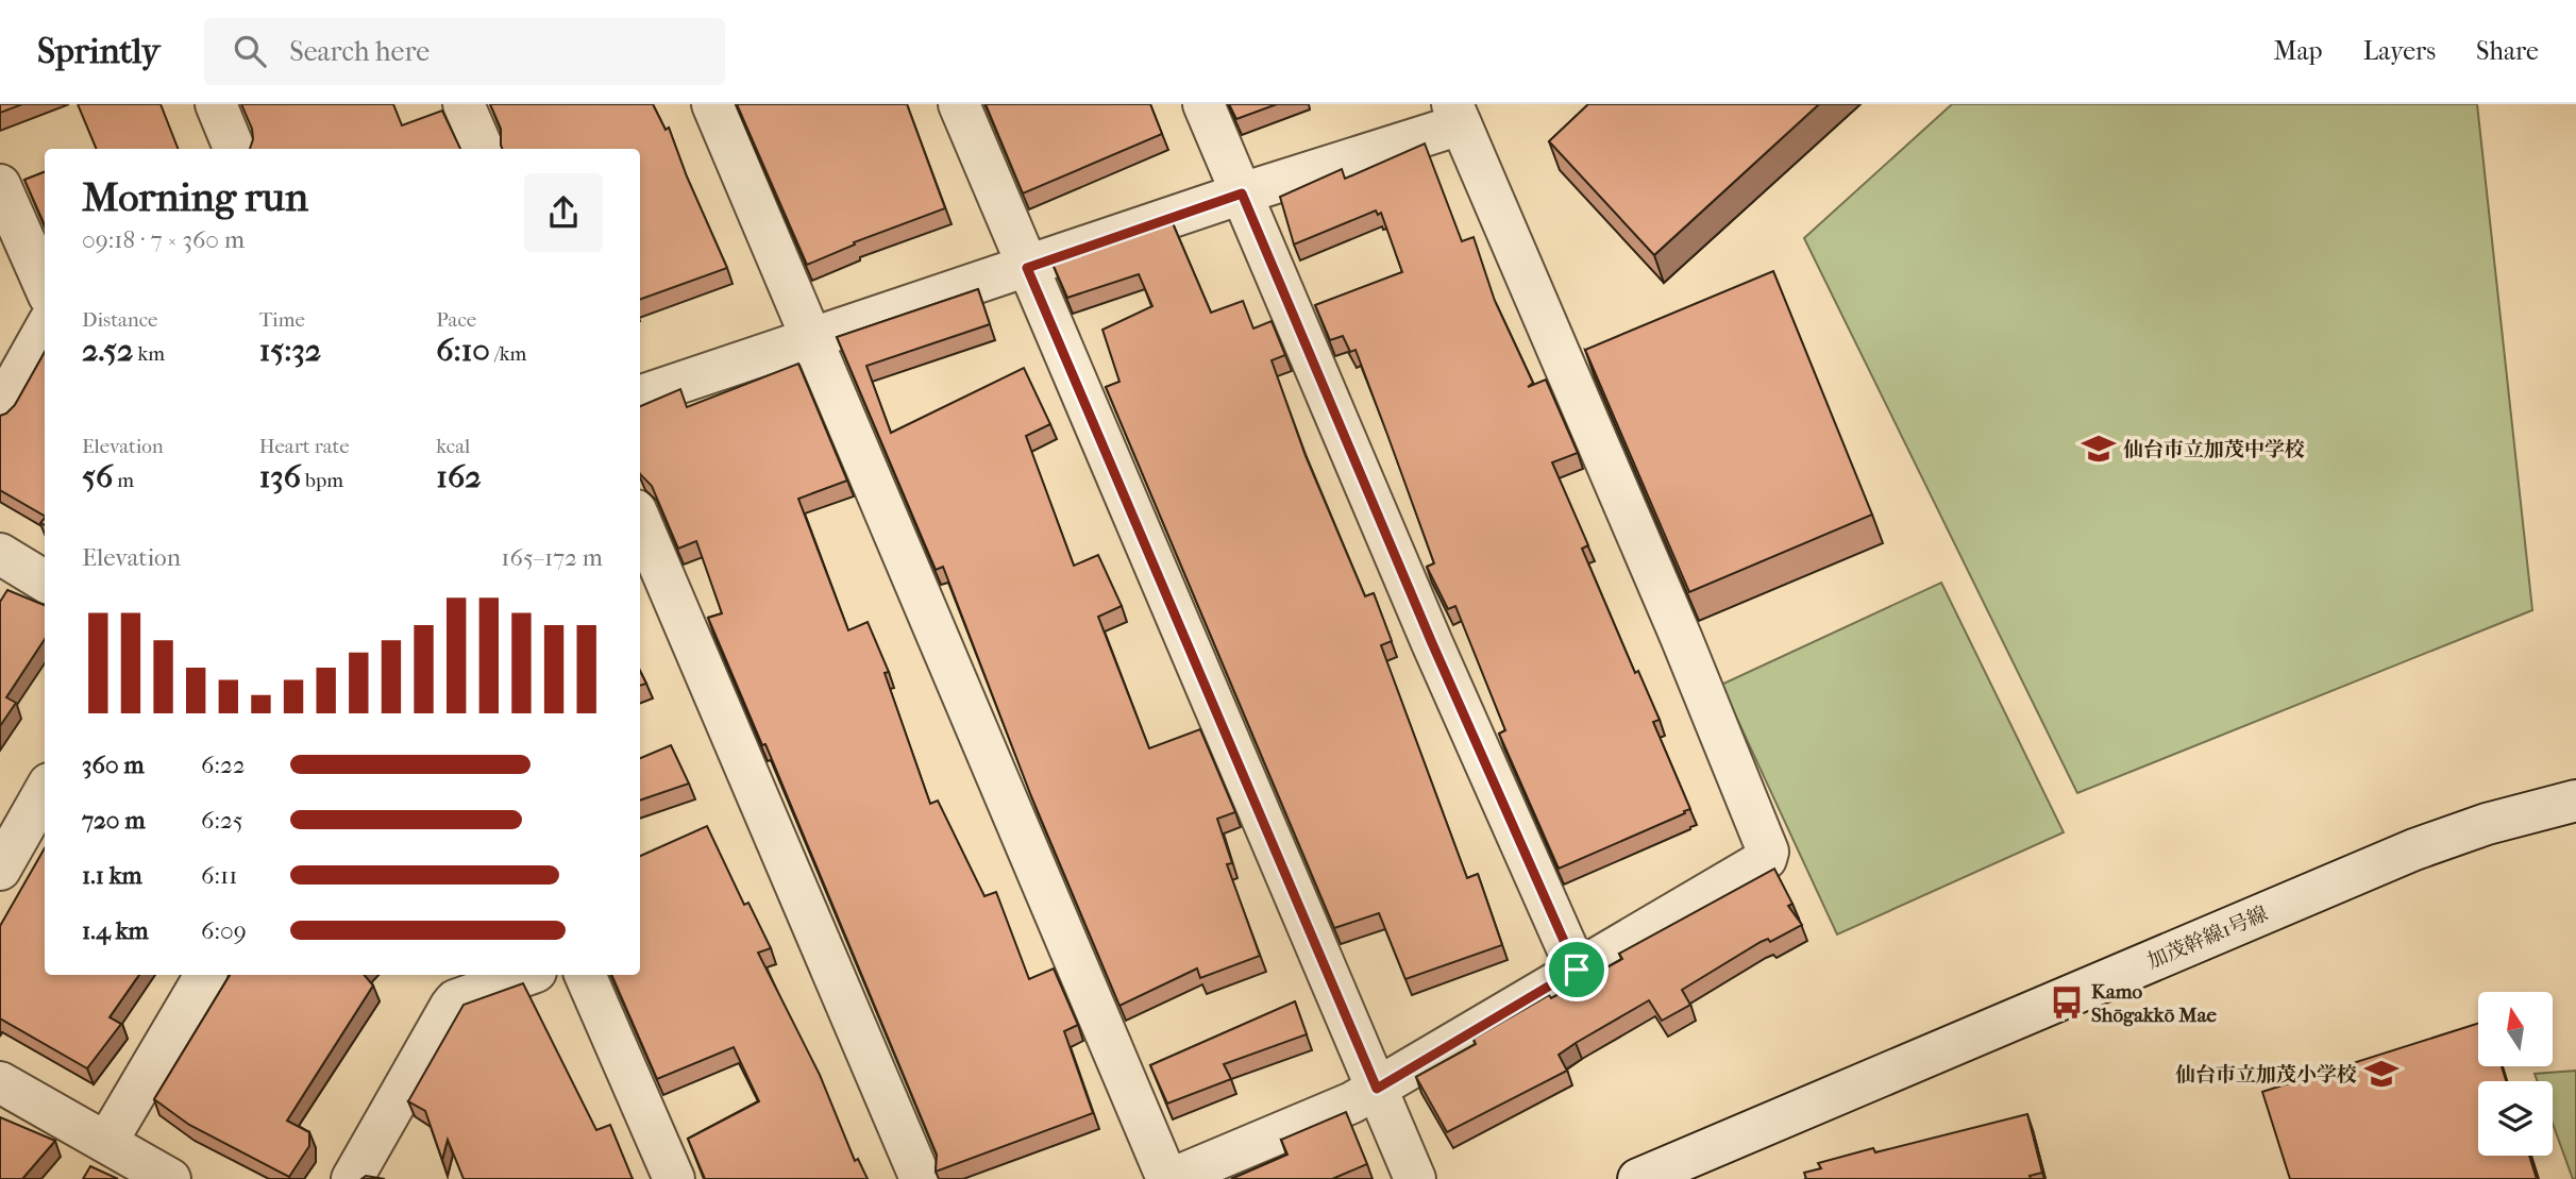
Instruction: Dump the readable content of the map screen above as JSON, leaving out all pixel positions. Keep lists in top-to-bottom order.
{
  "streets": {
    "street": ["加茂幹線1号線"]
  },
  "places": {
    "school or university": ["仙台市立加茂中学校", "仙台市立加茂小学校"],
    "bus stop": ["Kamo Shōgakkō Mae"]
  },
  "north": "top",
  "page": {
    "header": "Sprintly",
    "search": "Search here",
    "nav": ["Map", "Layers", "Share"],
    "heading": ["Morning run", "09:18 · 7 × 360 m"],
    "stats": [
      ["Distance", "2.52 km"],
      ["Time", "15:32"],
      ["Pace", "6:10 /km"],
      ["Elevation", "56 m"],
      ["Heart rate", "136 bpm"],
      ["kcal", "162"]
    ],
    "chart": ["Elevation", "165–172 m"],
    "list": [
      {
        "name": "360 m",
        "note": "6:22"
      },
      {
        "name": "720 m",
        "note": "6:25"
      },
      {
        "name": "1.1 km",
        "note": "6:11"
      },
      {
        "name": "1.4 km",
        "note": "6:09"
      }
    ]
  }
}
